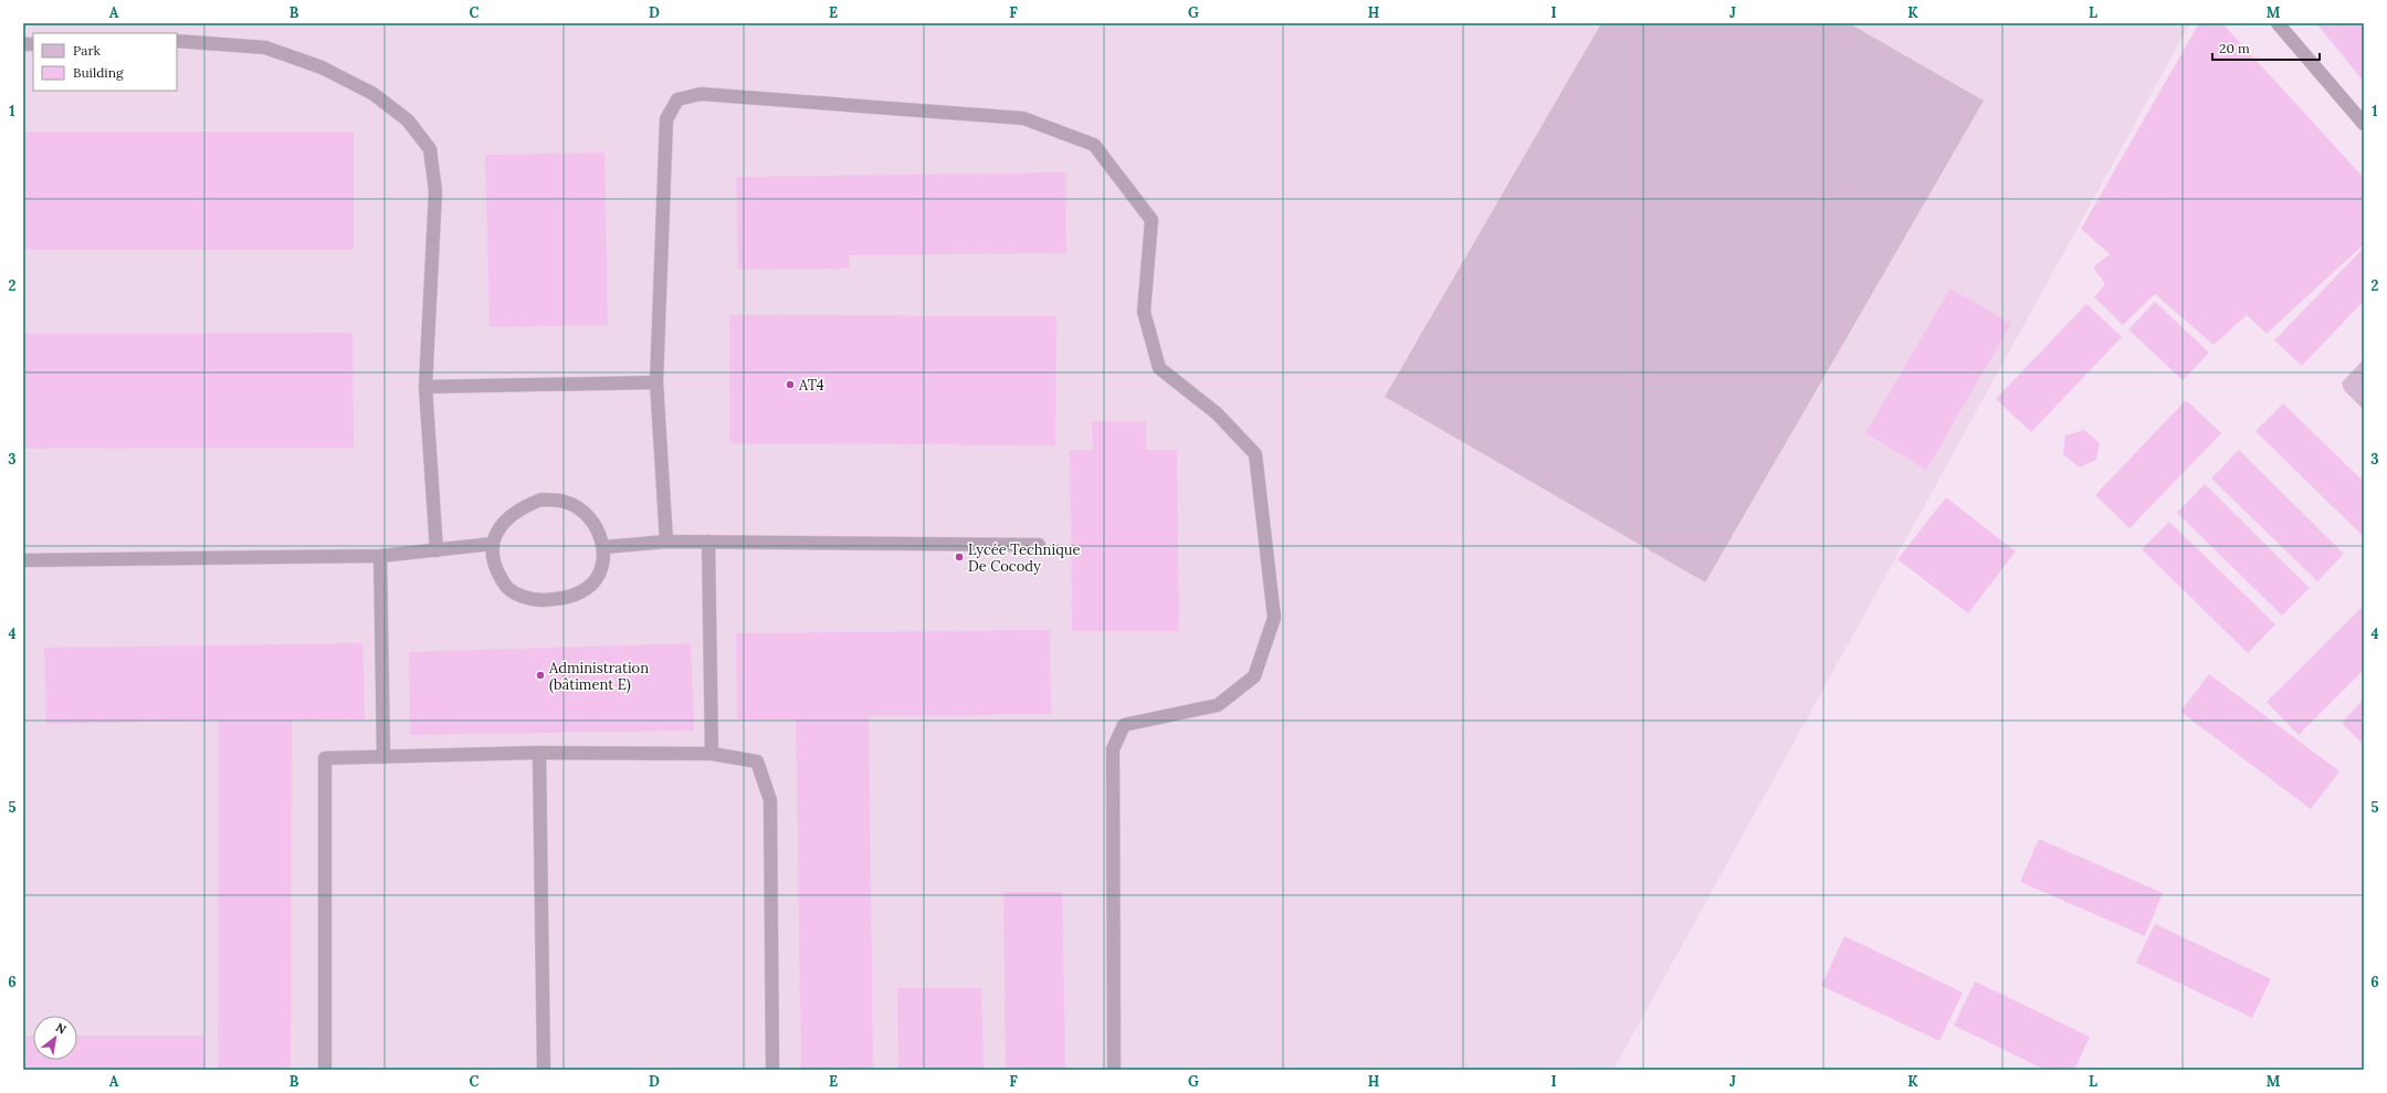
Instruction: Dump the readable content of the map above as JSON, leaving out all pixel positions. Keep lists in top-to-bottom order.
{
  "places": ["AT4", "Lycée Technique De Cocody", "Administration (bâtiment E)"],
  "legend": ["Park", "Building"],
  "scale_bar": "20 m",
  "north": "top right",
  "grid": {
    "columns": [
      "A",
      "B",
      "C",
      "D",
      "E",
      "F",
      "G",
      "H",
      "I",
      "J",
      "K",
      "L",
      "M"
    ],
    "rows": [
      "1",
      "2",
      "3",
      "4",
      "5",
      "6"
    ]
  }
}
